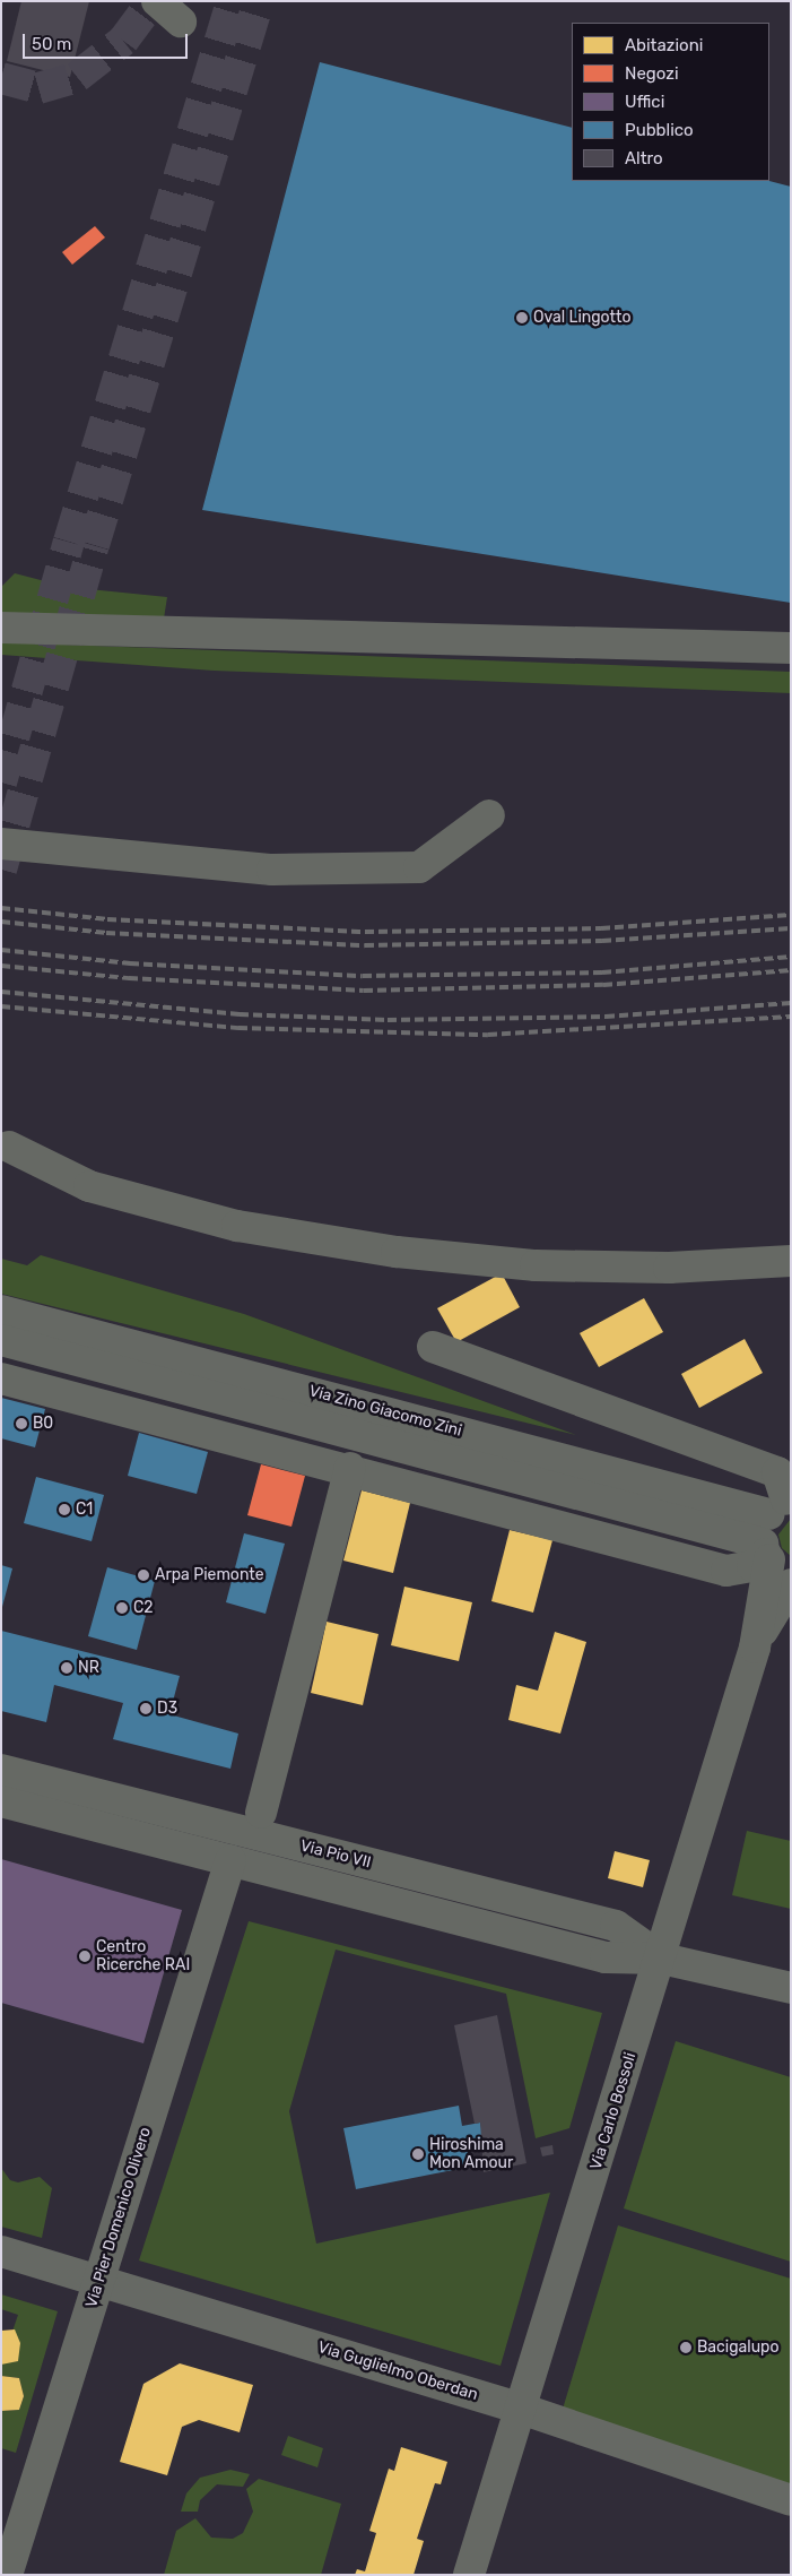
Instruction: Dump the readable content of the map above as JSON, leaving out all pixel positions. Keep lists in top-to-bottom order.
{
  "streets": {
    "street": [
      "Via Zino Giacomo Zini",
      "Via Pio VII",
      "Via Carlo Bossoli",
      "Via Pier Domenico Olivero",
      "Via Guglielmo Oberdan"
    ]
  },
  "crossings": [
    ["Via Zino Giacomo Zini", "Via Carlo Bossoli"],
    ["Via Pio VII", "Via Carlo Bossoli"],
    ["Via Pio VII", "Via Pier Domenico Olivero"],
    ["Via Carlo Bossoli", "Via Guglielmo Oberdan"],
    ["Via Pier Domenico Olivero", "Via Guglielmo Oberdan"]
  ],
  "places": [
    "Oval Lingotto",
    "B0",
    "C1",
    "Arpa Piemonte",
    "C2",
    "NR",
    "D3",
    "Centro Ricerche RAI",
    "Hiroshima Mon Amour",
    "Bacigalupo"
  ],
  "legend": [
    "Abitazioni",
    "Negozi",
    "Uffici",
    "Pubblico",
    "Altro"
  ],
  "scale_bar": "50 m"
}
